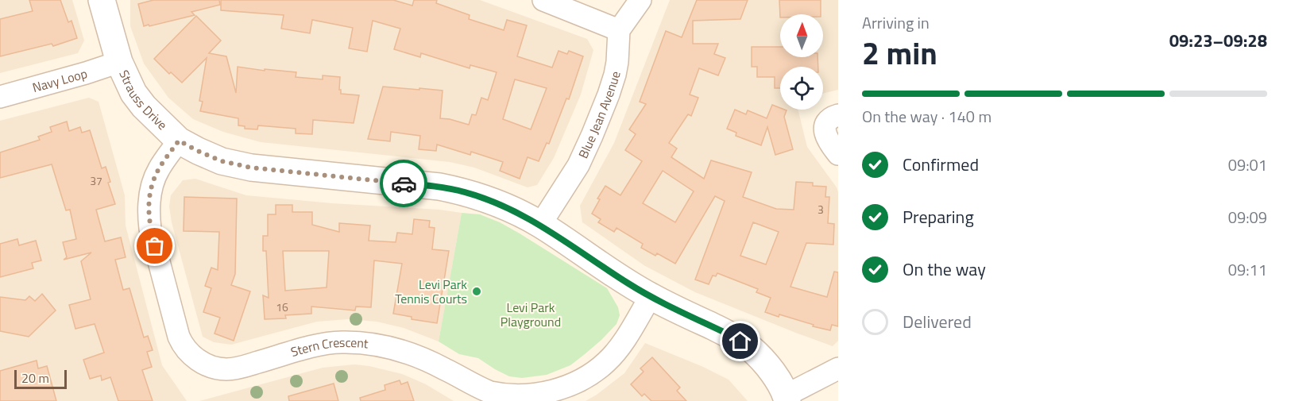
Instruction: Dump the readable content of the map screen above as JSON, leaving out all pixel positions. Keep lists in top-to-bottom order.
{
  "streets": {
    "street": [
      "Navy Loop",
      "Strauss Drive",
      "Blue Jean Avenue",
      "Stern Crescent"
    ]
  },
  "crossings": [
    ["Navy Loop", "Strauss Drive"],
    ["Strauss Drive", "Blue Jean Avenue"],
    ["Strauss Drive", "Stern Crescent"]
  ],
  "parks": ["Levi Park Playground"],
  "places": ["Levi Park Tennis Courts"],
  "house_numbers": ["37", "3", "16"],
  "scale_bar": "20 m",
  "north": "top",
  "page": {
    "heading": ["2 min", "Arriving in", "09:23–09:28"],
    "bar": "On the way · 140 m",
    "list": [
      ["Confirmed", "09:01"],
      ["Preparing", "09:09"],
      ["On the way", "09:11"],
      "Delivered"
    ],
    "scale": "20 m"
  }
}
